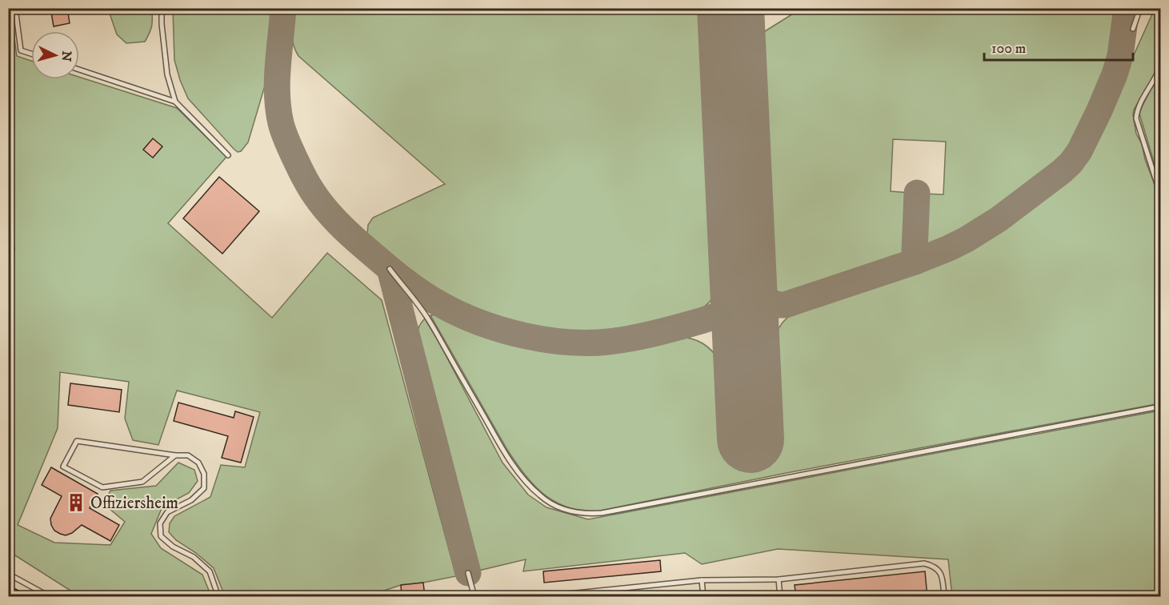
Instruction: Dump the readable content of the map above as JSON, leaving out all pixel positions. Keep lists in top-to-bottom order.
{
  "places": {
    "building": ["Offiziersheim"]
  },
  "scale_bar": "100 m",
  "north": "right"
}
